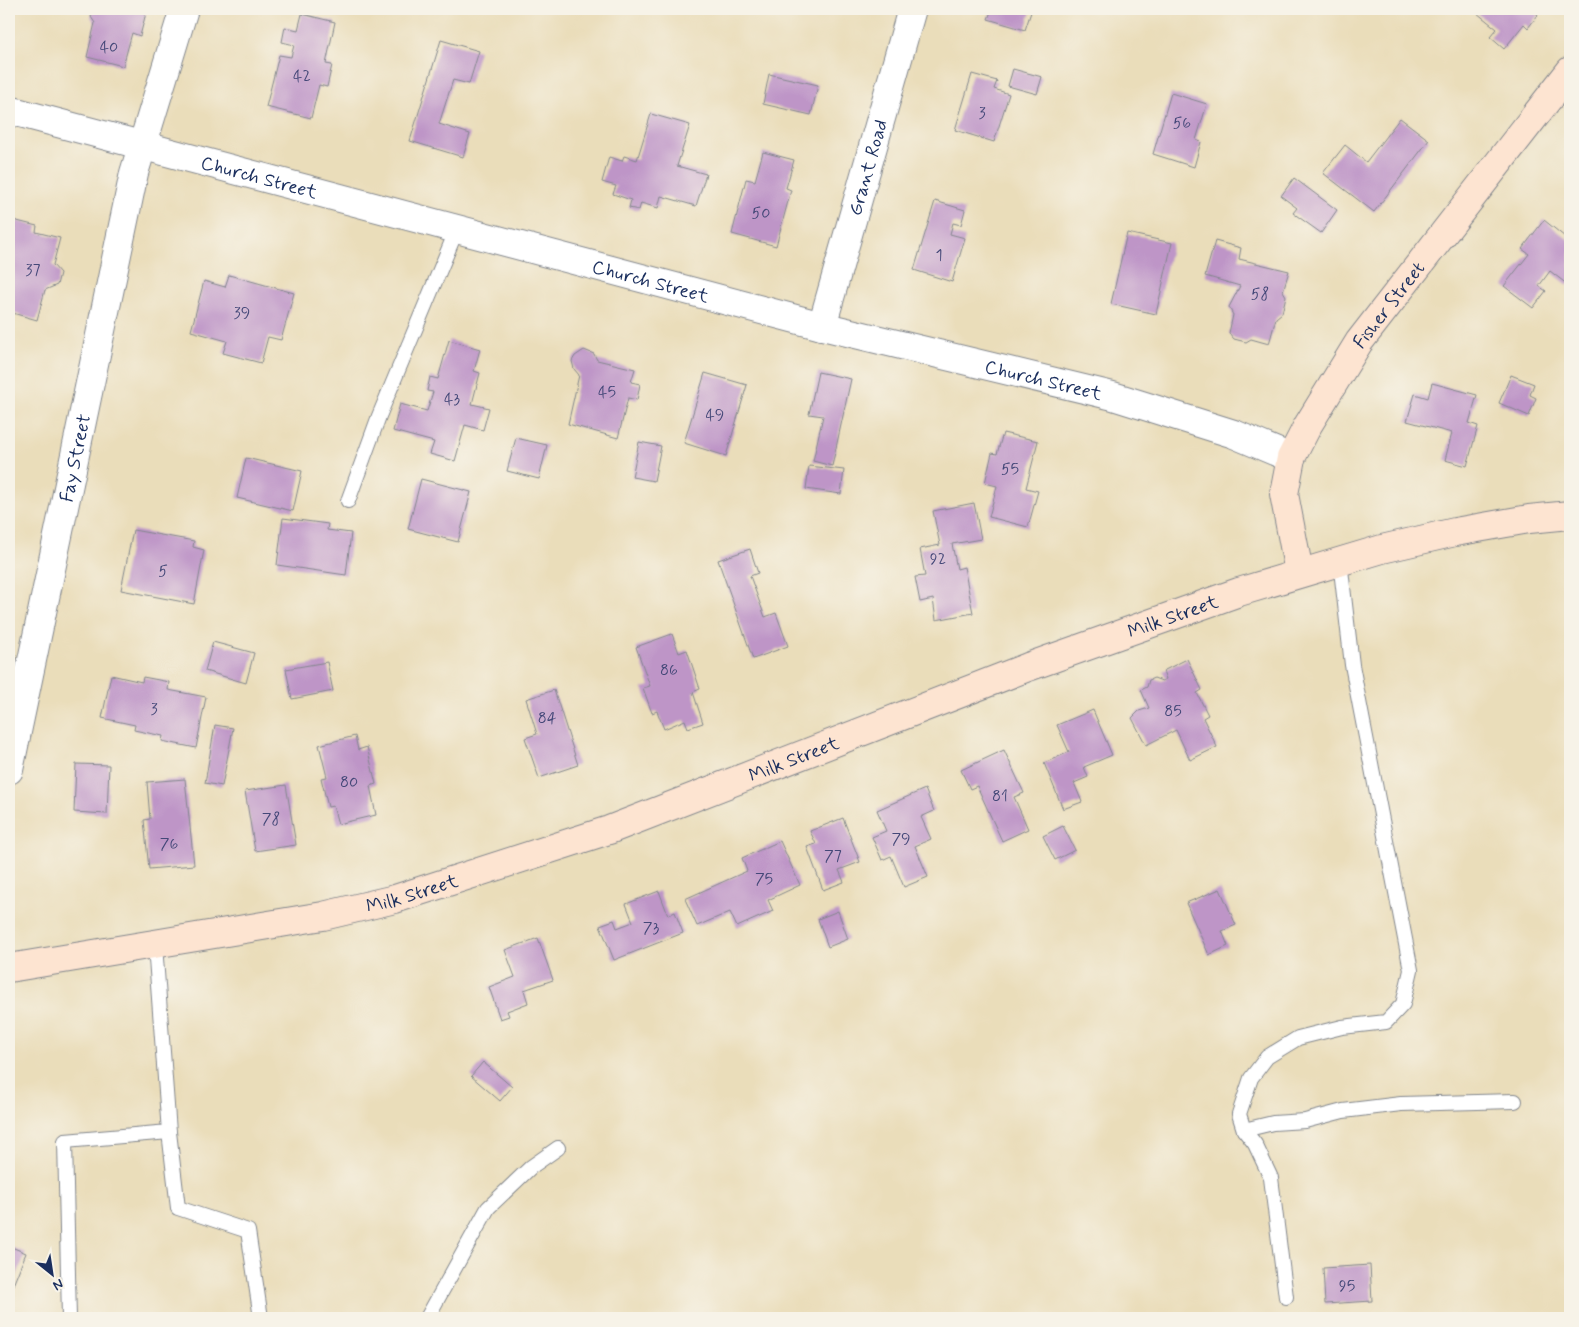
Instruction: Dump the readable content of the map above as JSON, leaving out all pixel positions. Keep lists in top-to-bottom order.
{
  "streets": {
    "main road": ["Fisher Street", "Milk Street"],
    "street": ["Grant Road", "Church Street", "Fay Street"]
  },
  "crossings": [
    ["Grant Road", "Church Street"],
    ["Church Street", "Fisher Street"],
    ["Church Street", "Fay Street"],
    ["Fisher Street", "Milk Street"]
  ],
  "house_numbers": [
    "40",
    "42",
    "3",
    "56",
    "50",
    "1",
    "37",
    "58",
    "39",
    "45",
    "43",
    "49",
    "55",
    "92",
    "5",
    "86",
    "3",
    "85",
    "84",
    "80",
    "81",
    "78",
    "79",
    "76",
    "77",
    "75",
    "73",
    "95"
  ],
  "north": "bottom right"
}
